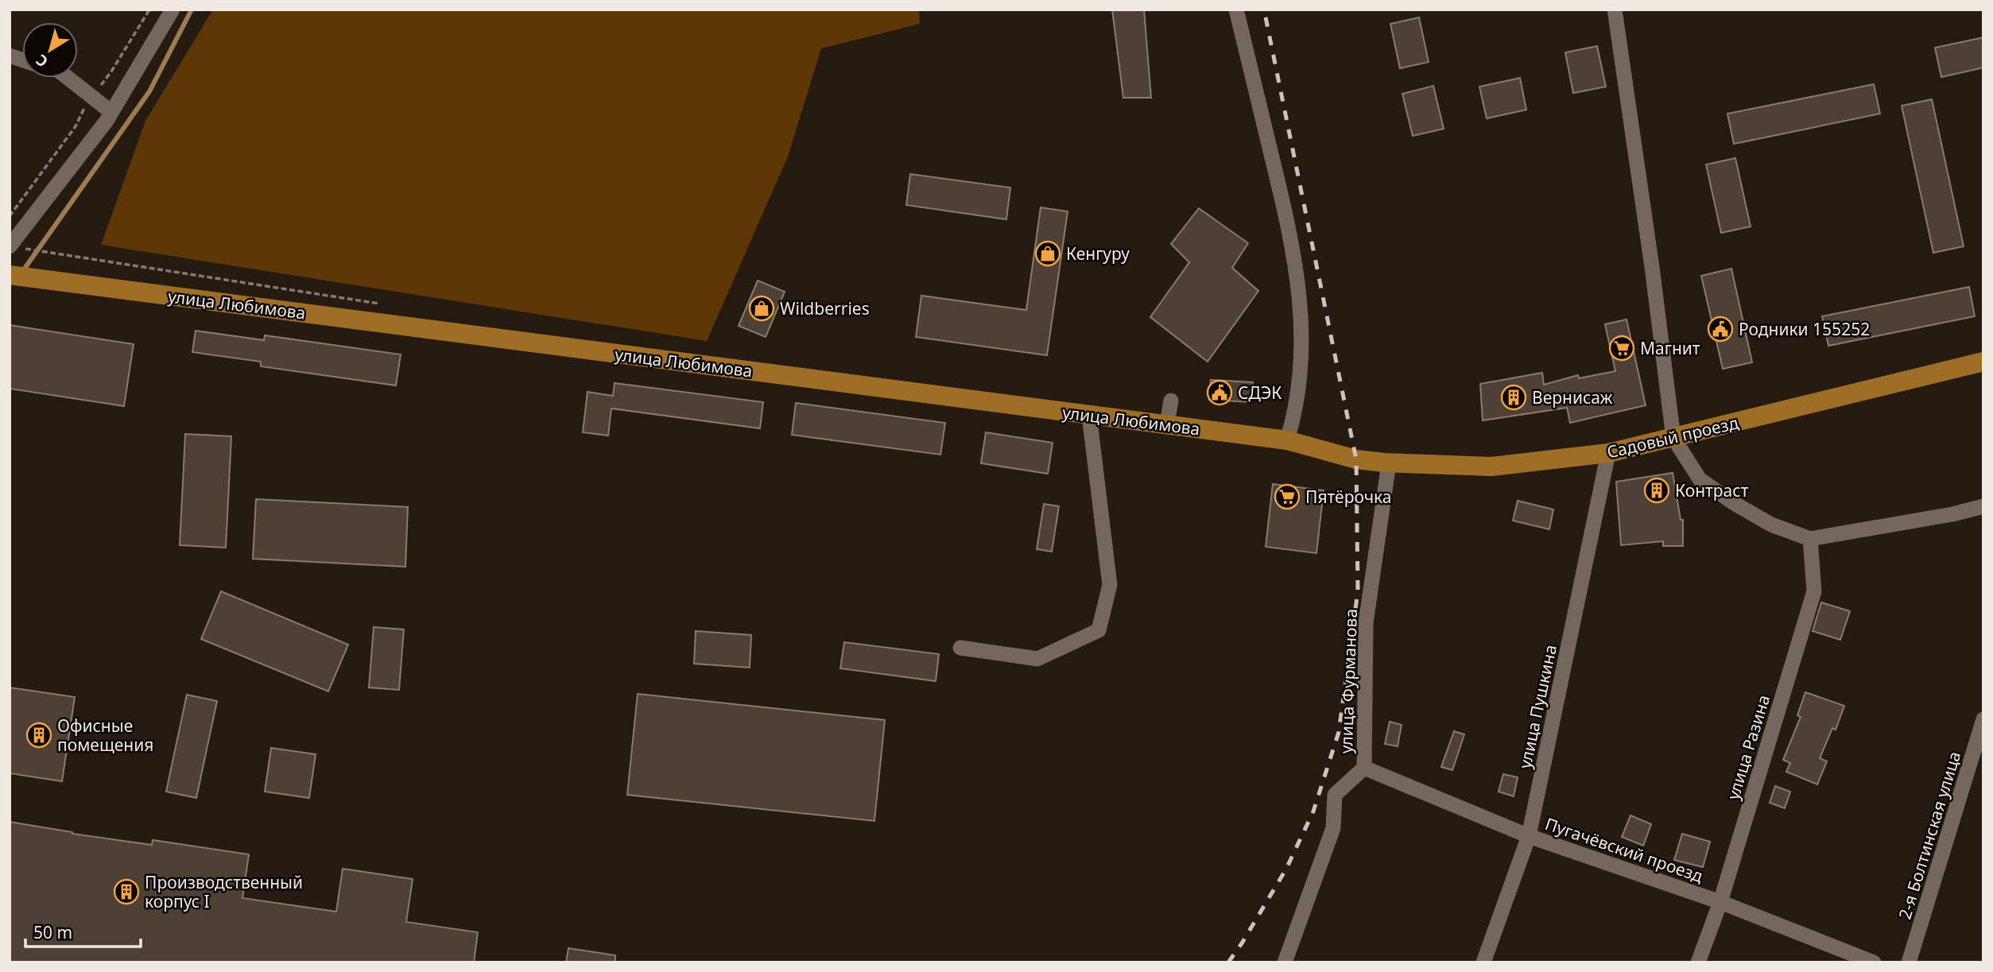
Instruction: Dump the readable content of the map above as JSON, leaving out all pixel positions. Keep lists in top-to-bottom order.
{
  "streets": {
    "main road": ["улица Любимова", "Садовый проезд"],
    "street": [
      "улица Фурманова",
      "улица Пушкина",
      "улица Разина",
      "2-я Болтинская улица",
      "Пугачёвский проезд"
    ]
  },
  "crossings": [
    ["улица Любимова", "Садовый проезд"],
    ["Садовый проезд", "улица Фурманова"],
    ["Садовый проезд", "улица Пушкина"],
    ["улица Фурманова", "Пугачёвский проезд"],
    ["улица Пушкина", "Пугачёвский проезд"],
    ["улица Разина", "Пугачёвский проезд"]
  ],
  "places": {
    "shop": ["Кенгуру", "Wildberries"],
    "public building": ["Родники 155252", "СДЭК"],
    "supermarket": ["Магнит", "Пятёрочка"],
    "building": [
      "Вернисаж",
      "Контраст",
      "Офисные помещения",
      "Производственный корпус I"
    ]
  },
  "scale_bar": "50 m",
  "north": "bottom left"
}
